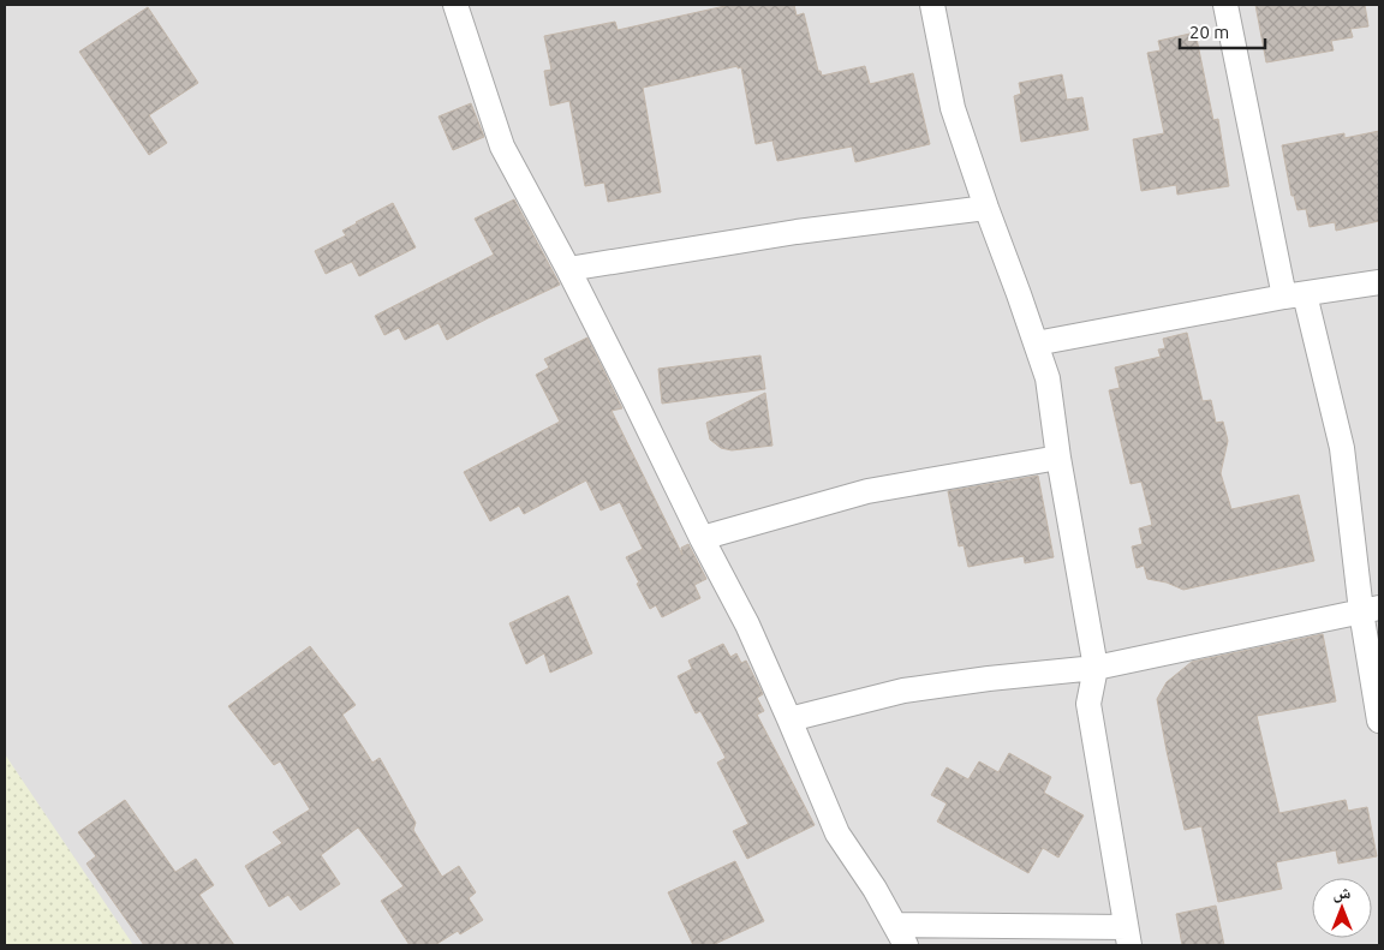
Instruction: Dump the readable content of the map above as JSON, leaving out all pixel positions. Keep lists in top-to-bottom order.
{
  "scale_bar": "20 m",
  "north": "top"
}
